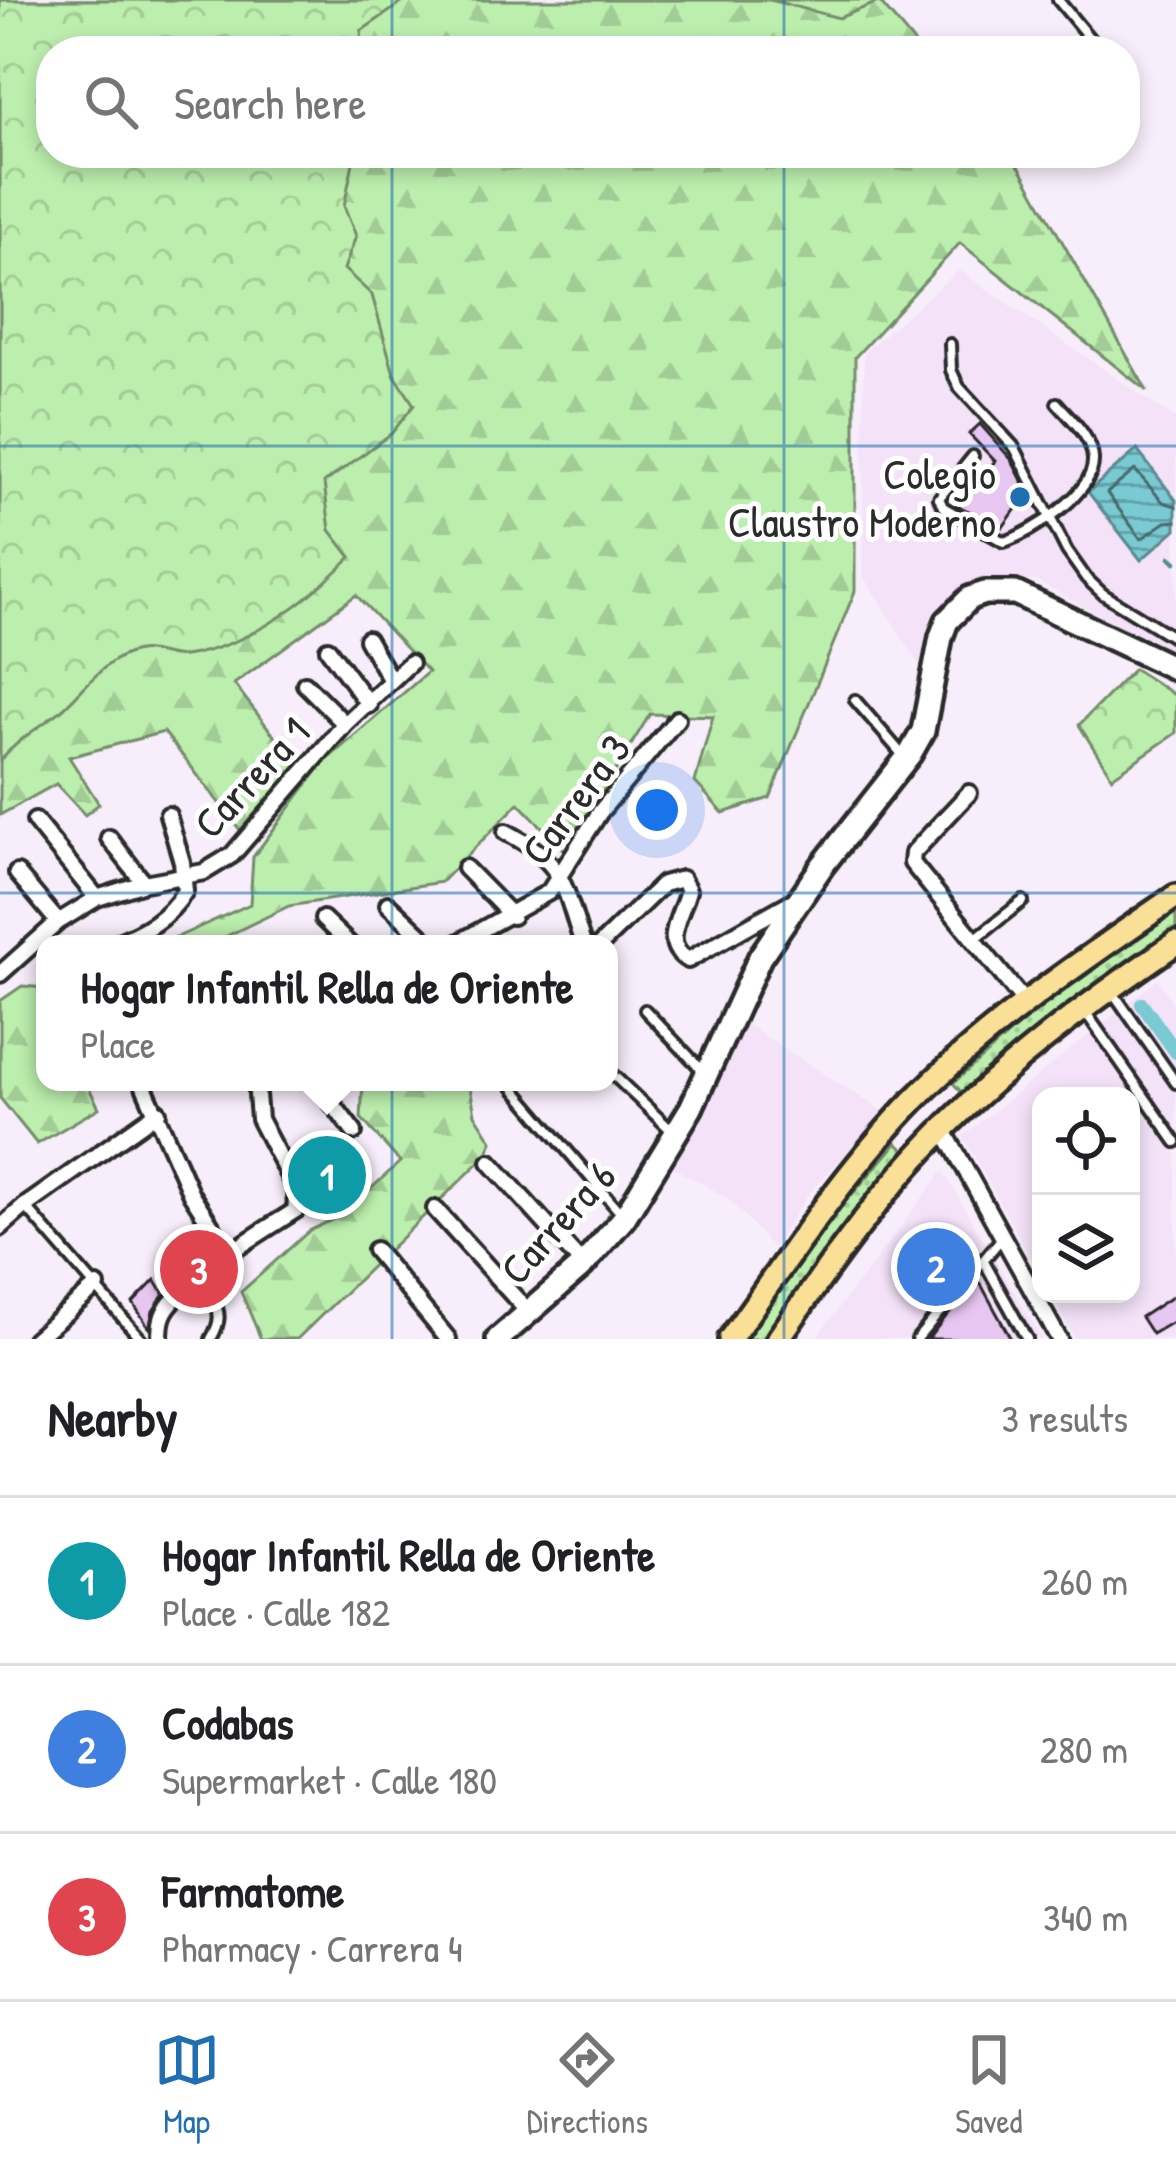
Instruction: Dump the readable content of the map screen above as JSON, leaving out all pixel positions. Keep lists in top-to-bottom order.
{
  "streets": {
    "street": ["Carrera 1", "Carrera 3", "Carrera 6"]
  },
  "places": ["Colegio Claustro Moderno"],
  "page": {
    "search": "Search here",
    "popup": ["Hogar Infantil Rella de Oriente", "Place"],
    "pins": ["1", "2", "3"],
    "heading": ["Nearby", "3 results"],
    "list": [
      {
        "mark": "1",
        "name": "Hogar Infantil Rella de Oriente",
        "note": "Place · Calle 182",
        "value": "260 m"
      },
      {
        "mark": "2",
        "name": "Codabas",
        "note": "Supermarket · Calle 180",
        "value": "280 m"
      },
      {
        "mark": "3",
        "name": "Farmatome",
        "note": "Pharmacy · Carrera 4",
        "value": "340 m"
      }
    ],
    "nav": ["Map", "Directions", "Saved"]
  }
}
